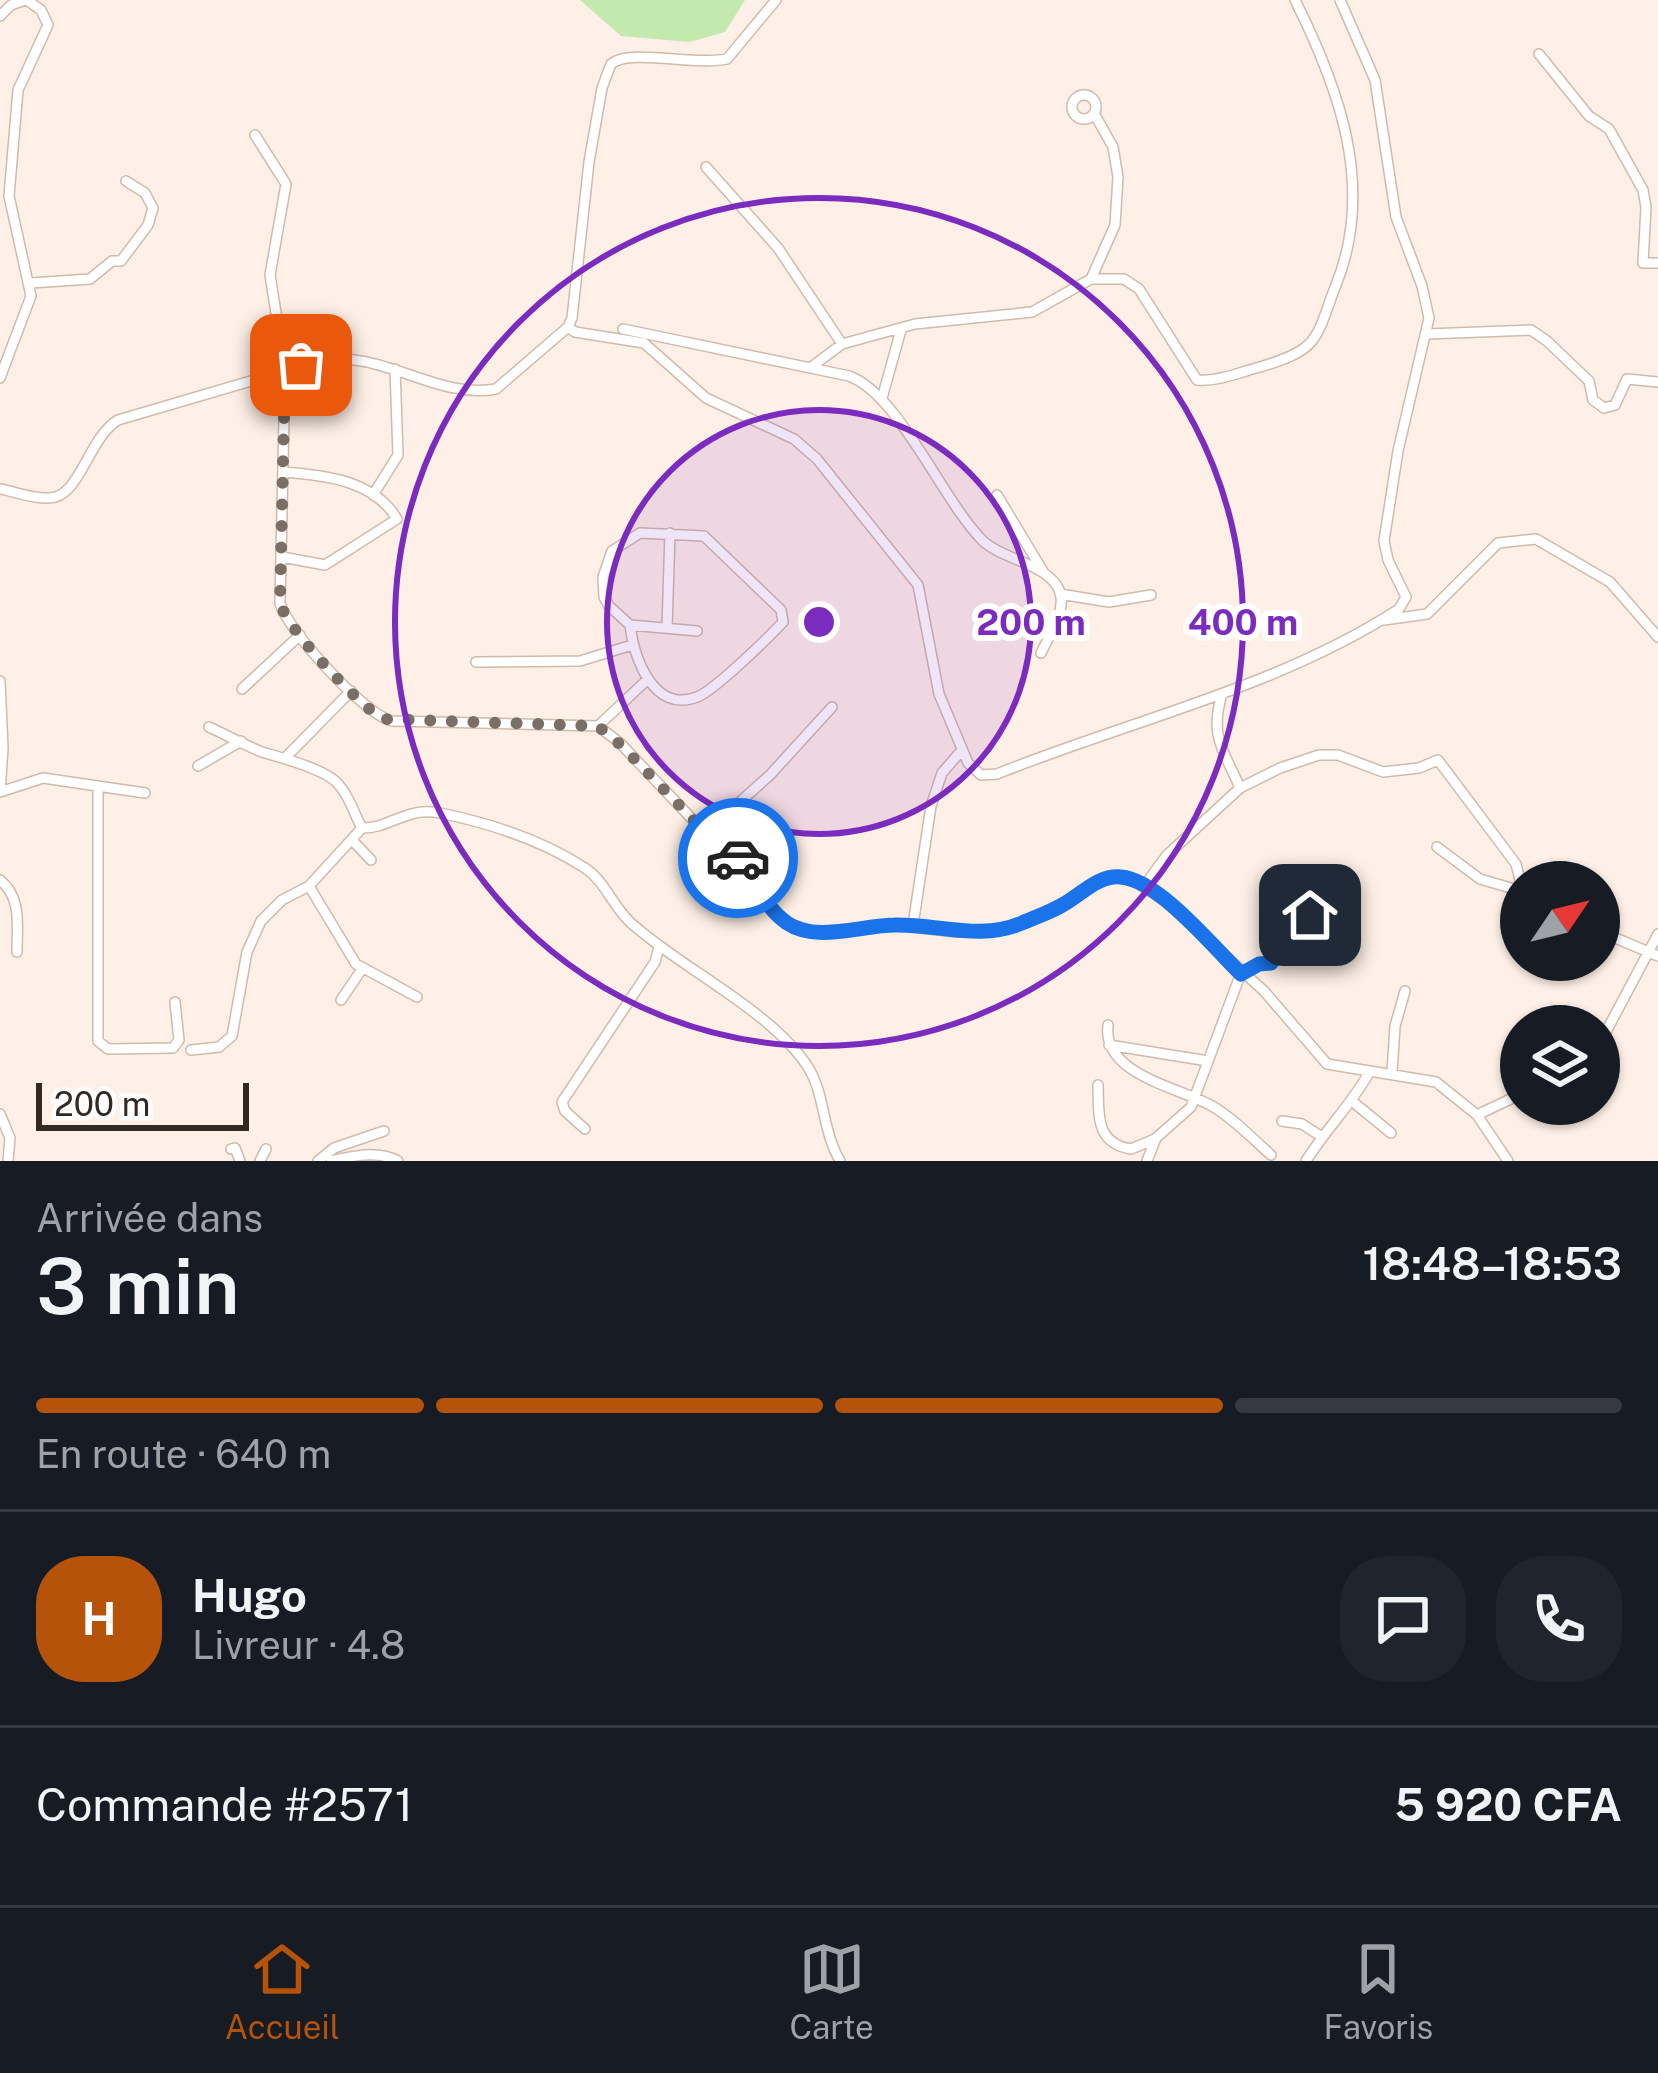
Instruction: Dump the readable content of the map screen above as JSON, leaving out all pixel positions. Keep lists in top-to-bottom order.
{
  "scale_bar": "200 m",
  "north": "top right",
  "page": {
    "scale": "200 m",
    "heading": ["3 min", "Arrivée dans", "18:48–18:53"],
    "panel": [
      "Hugo",
      "Livreur · 4.8",
      "Commande #2571",
      "5 920 CFA"
    ],
    "bar": "En route · 640 m",
    "round": "H",
    "tabs": ["Accueil", "Carte", "Favoris"]
  },
  "rings": ["200 m", "400 m"]
}
